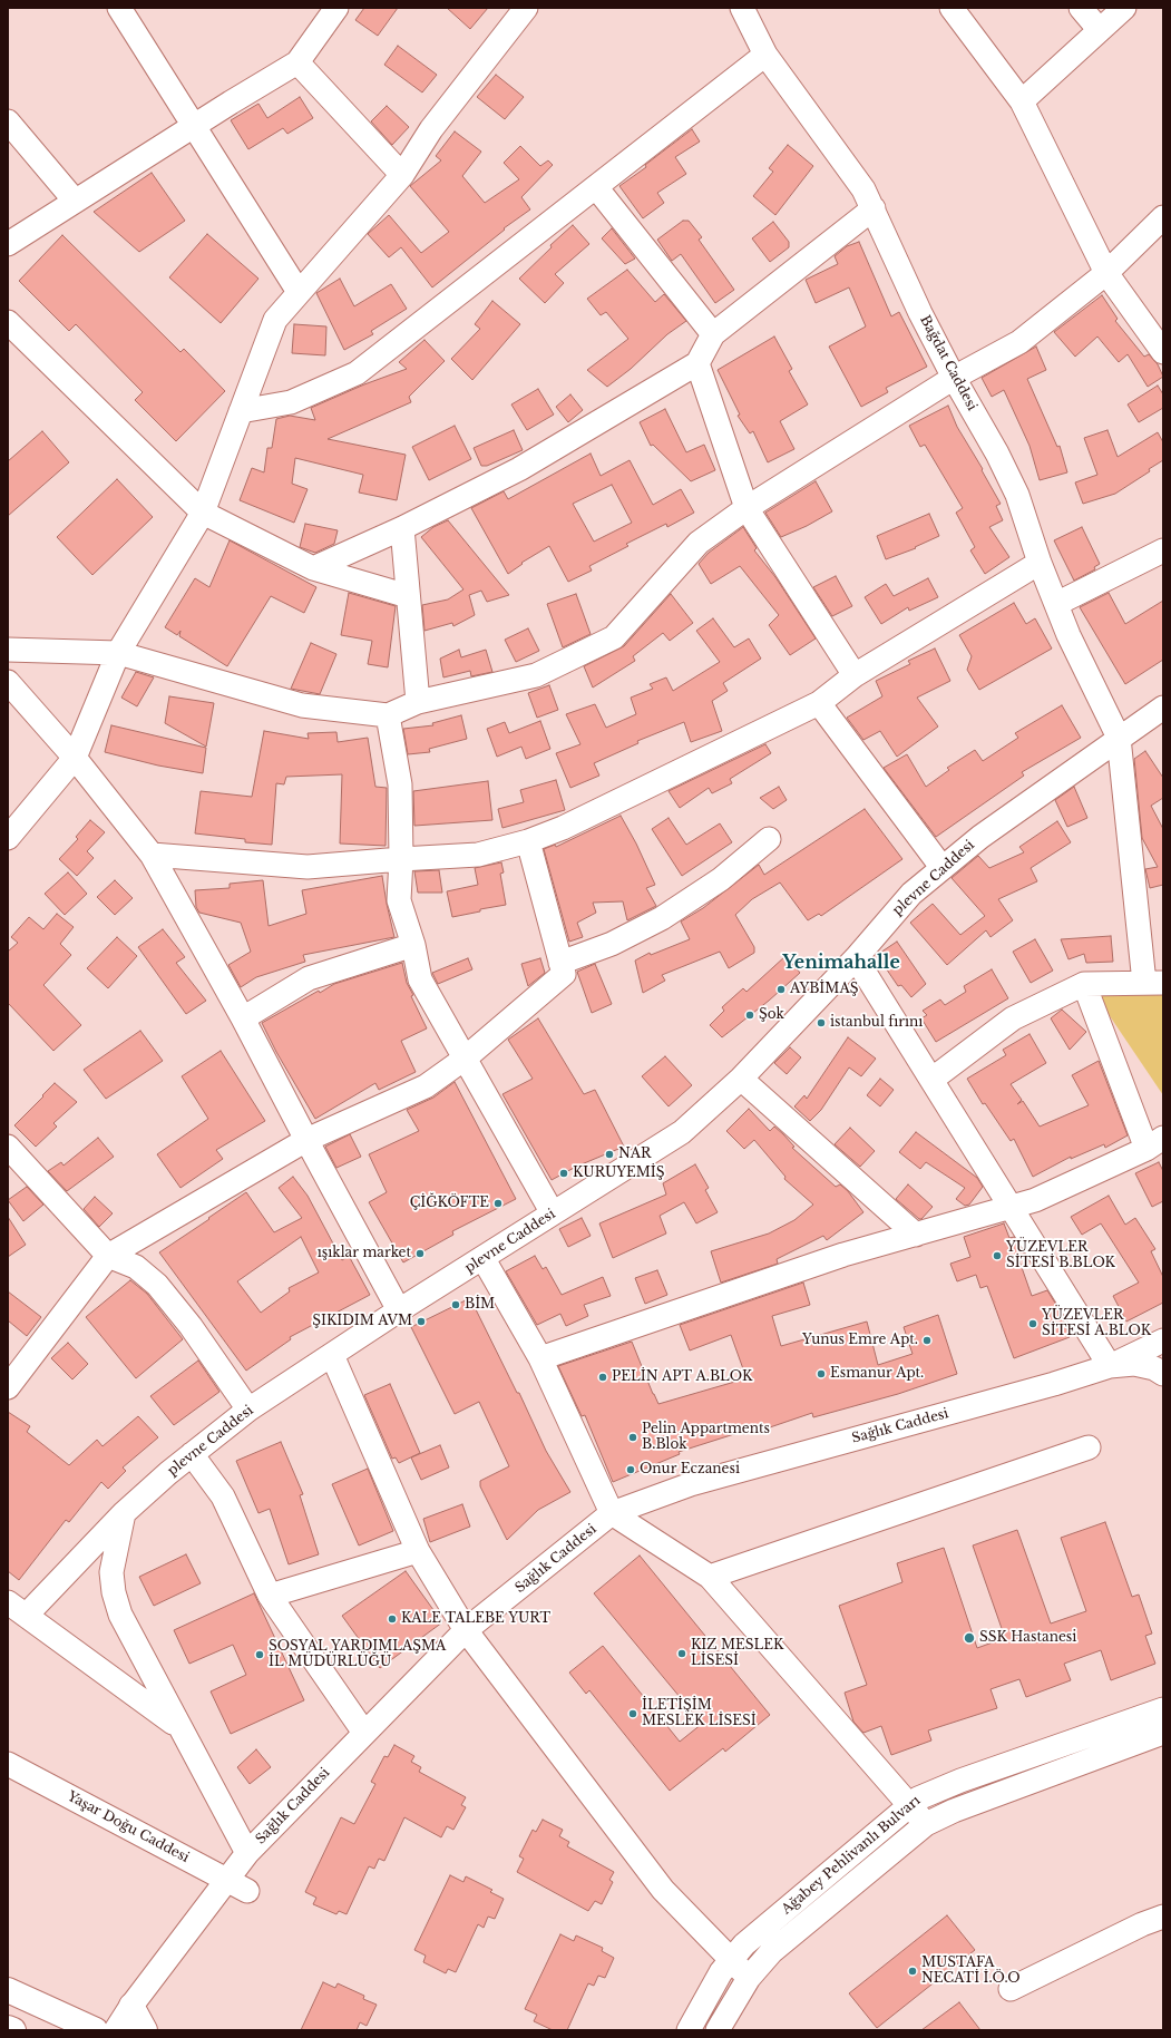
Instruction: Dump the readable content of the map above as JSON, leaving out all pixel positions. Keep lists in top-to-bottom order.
{
  "streets": {
    "street": [
      "Bağdat Caddesi",
      "plevne Caddesi",
      "Sağlık Caddesi",
      "Yaşar Doğu Caddesi",
      "Ağabey Pehlivanlı Bulvarı"
    ]
  },
  "crossings": [
    ["Bağdat Caddesi", "plevne Caddesi"],
    ["Sağlık Caddesi", "Yaşar Doğu Caddesi"]
  ],
  "districts": ["Yenimahalle"],
  "places": [
    "AYBİMAŞ",
    "Şok",
    "istanbul fırını",
    "NAR",
    "KURUYEMİŞ",
    "ÇİĞKÖFTE",
    "ışıklar market",
    "YÜZEVLER SİTESİ B.BLOK",
    "BİM",
    "ŞIKIDIM AVM",
    "YÜZEVLER SİTESİ A.BLOK",
    "Yunus Emre Apt.",
    "Esmanur Apt.",
    "PELİN APT A.BLOK",
    "Pelin Appartments B.Blok",
    "Onur Eczanesi",
    "KALE TALEBE YURT",
    "SSK Hastanesi",
    "KIZ MESLEK LİSESİ",
    "SOSYAL YARDIMLAŞMA İL MÜDÜRLÜĞÜ",
    "İLETİŞİM MESLEK LİSESİ",
    "MUSTAFA NECATİ İ.Ö.O"
  ]
}
